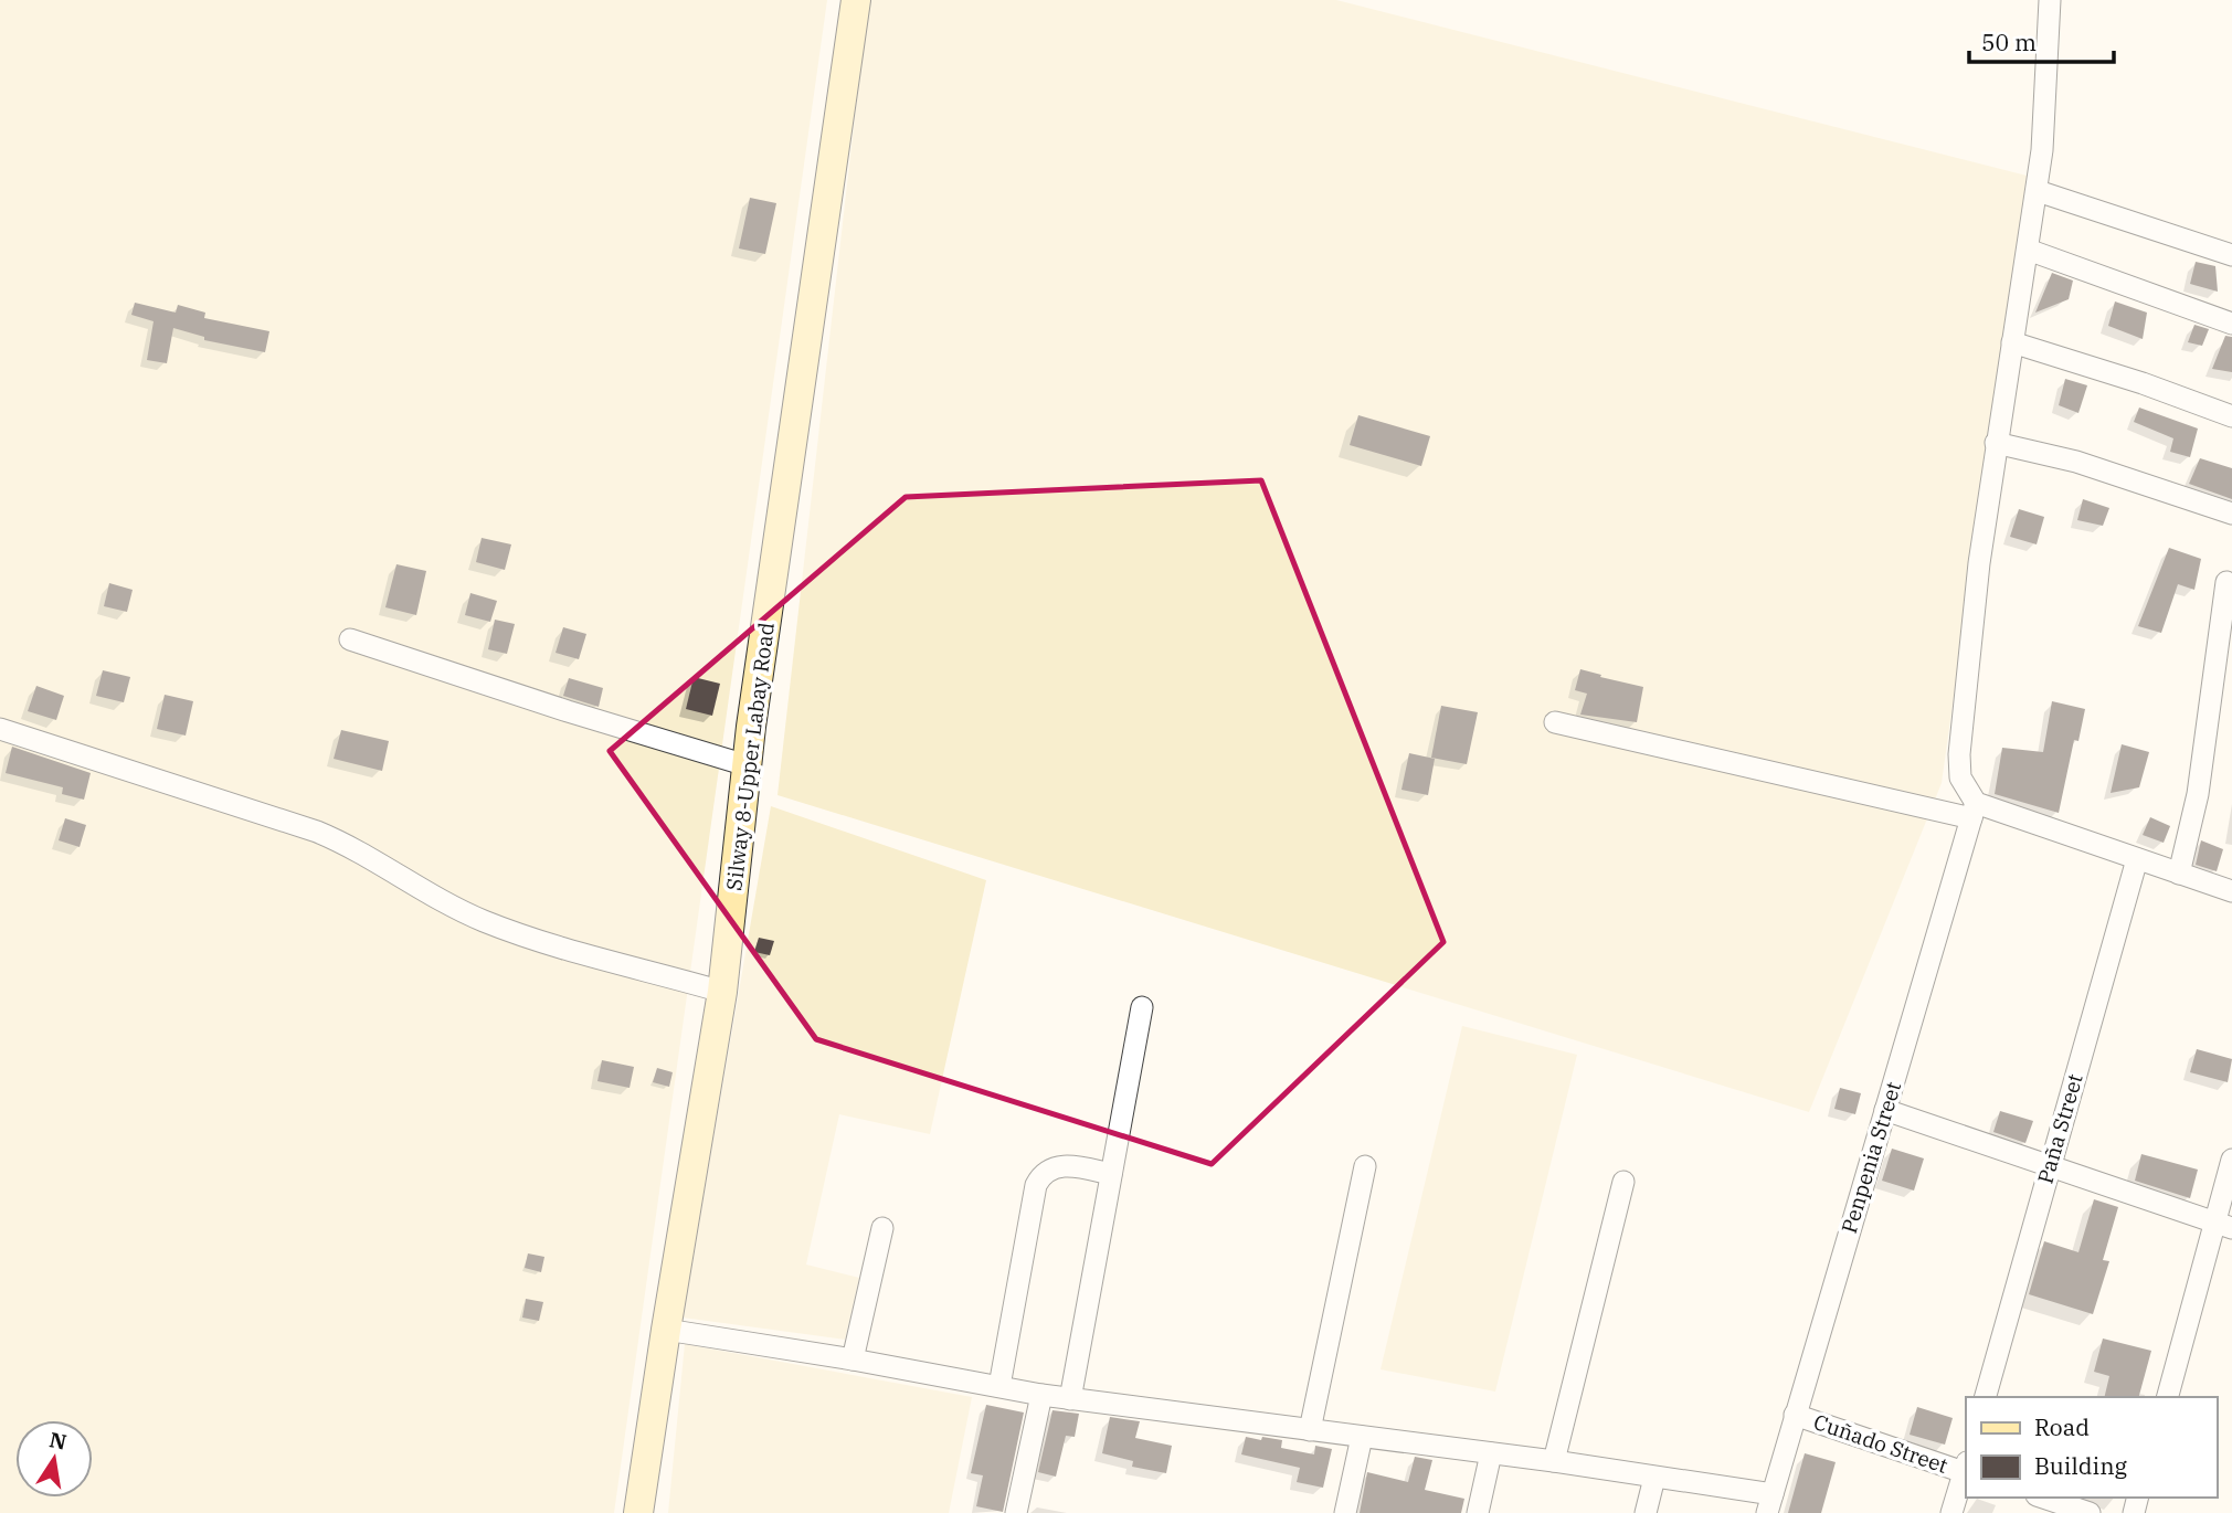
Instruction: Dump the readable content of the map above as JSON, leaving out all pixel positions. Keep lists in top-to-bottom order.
{
  "streets": {
    "main road": ["Silway 8-Upper Labay Road"],
    "street": ["Paña Street", "Penpenia Street", "Cuñado Street"]
  },
  "crossings": [
    ["Penpenia Street", "Cuñado Street"]
  ],
  "legend": ["Road", "Building"],
  "scale_bar": "50 m",
  "north": "top"
}
